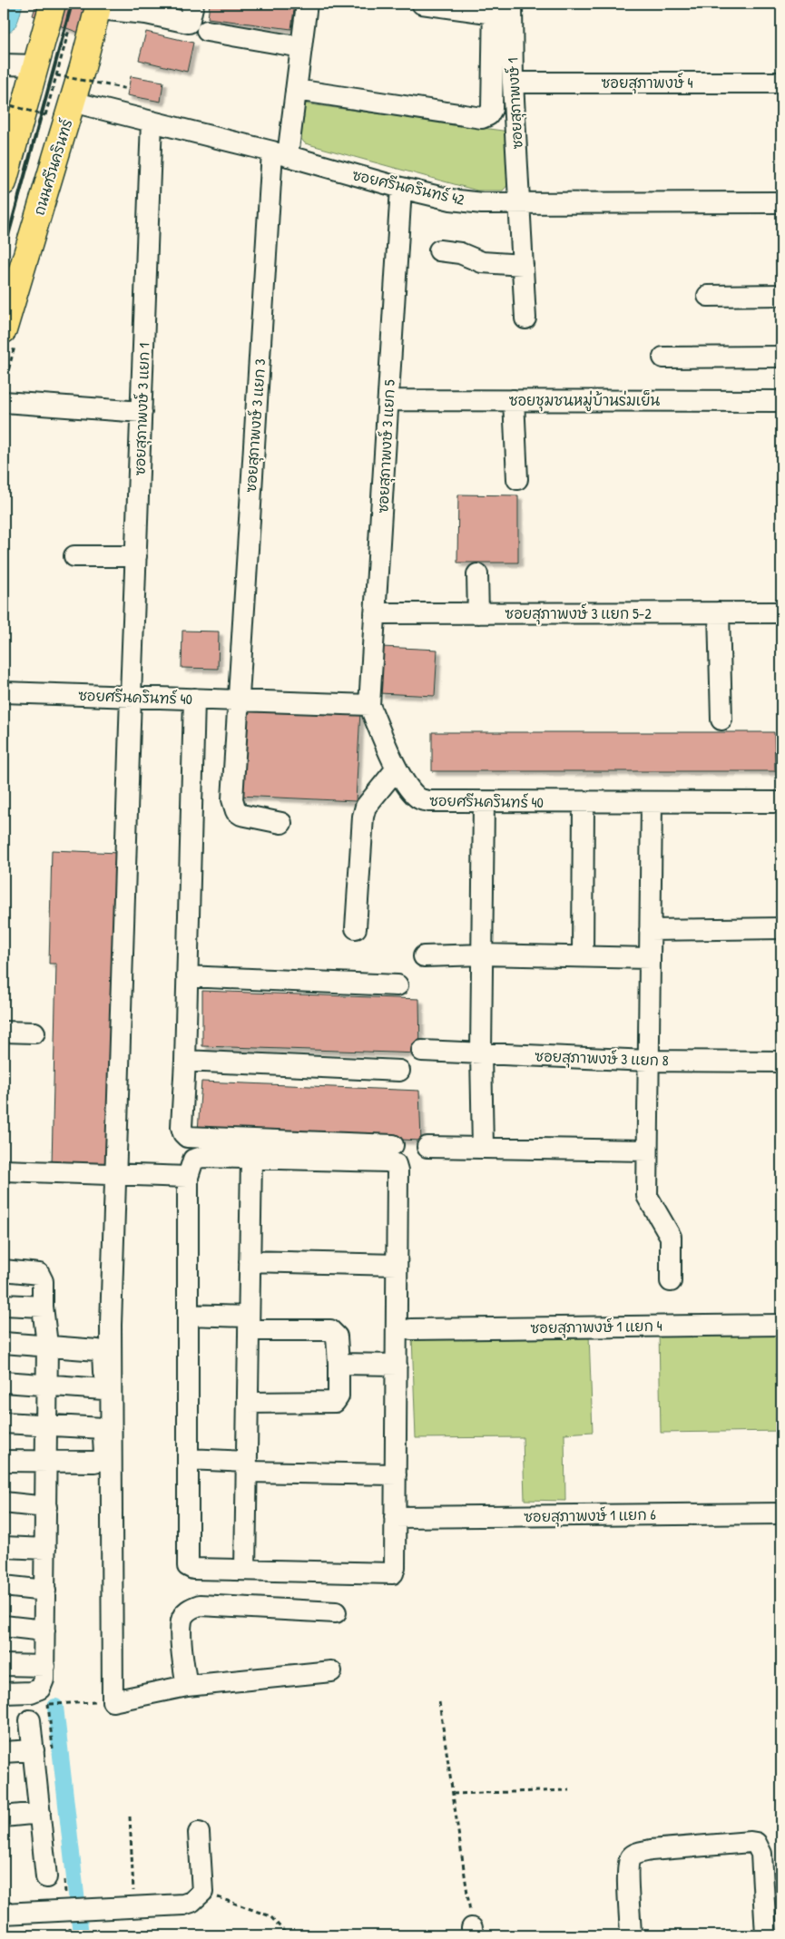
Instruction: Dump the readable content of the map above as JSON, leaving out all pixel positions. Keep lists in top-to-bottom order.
{
  "streets": {
    "main road": ["ถนนศรีนครินทร์"],
    "street": [
      "ซอยสุภาพงษ์ 4",
      "ซอยสุภาพงษ์ 1",
      "ซอยศรีนครินทร์ 42",
      "ซอยชุมชนหมู่บ้านร่มเย็น",
      "ซอยสุภาพงษ์ 3 แยก 1",
      "ซอยสุภาพงษ์ 3 แยก 3",
      "ซอยสุภาพงษ์ 3 แยก 5",
      "ซอยสุภาพงษ์ 3 แยก 5-2",
      "ซอยศรีนครินทร์ 40",
      "ซอยสุภาพงษ์ 3 แยก 8",
      "ซอยสุภาพงษ์ 1 แยก 4",
      "ซอยสุภาพงษ์ 1 แยก 6"
    ]
  },
  "crossings": [
    ["ซอยสุภาพงษ์ 4", "ซอยสุภาพงษ์ 1"],
    ["ซอยสุภาพงษ์ 1", "ซอยศรีนครินทร์ 42"],
    ["ถนนศรีนครินทร์", "ซอยศรีนครินทร์ 42"],
    ["ซอยศรีนครินทร์ 42", "ซอยสุภาพงษ์ 3 แยก 1"],
    ["ซอยศรีนครินทร์ 42", "ซอยสุภาพงษ์ 3 แยก 3"],
    ["ซอยศรีนครินทร์ 42", "ซอยสุภาพงษ์ 3 แยก 5"],
    ["ซอยชุมชนหมู่บ้านร่มเย็น", "ซอยสุภาพงษ์ 3 แยก 5"],
    ["ซอยสุภาพงษ์ 3 แยก 1", "ซอยศรีนครินทร์ 40"],
    ["ซอยสุภาพงษ์ 3 แยก 3", "ซอยศรีนครินทร์ 40"],
    ["ซอยสุภาพงษ์ 3 แยก 5", "ซอยสุภาพงษ์ 3 แยก 5-2"],
    ["ซอยสุภาพงษ์ 3 แยก 5", "ซอยศรีนครินทร์ 40"]
  ]
}
